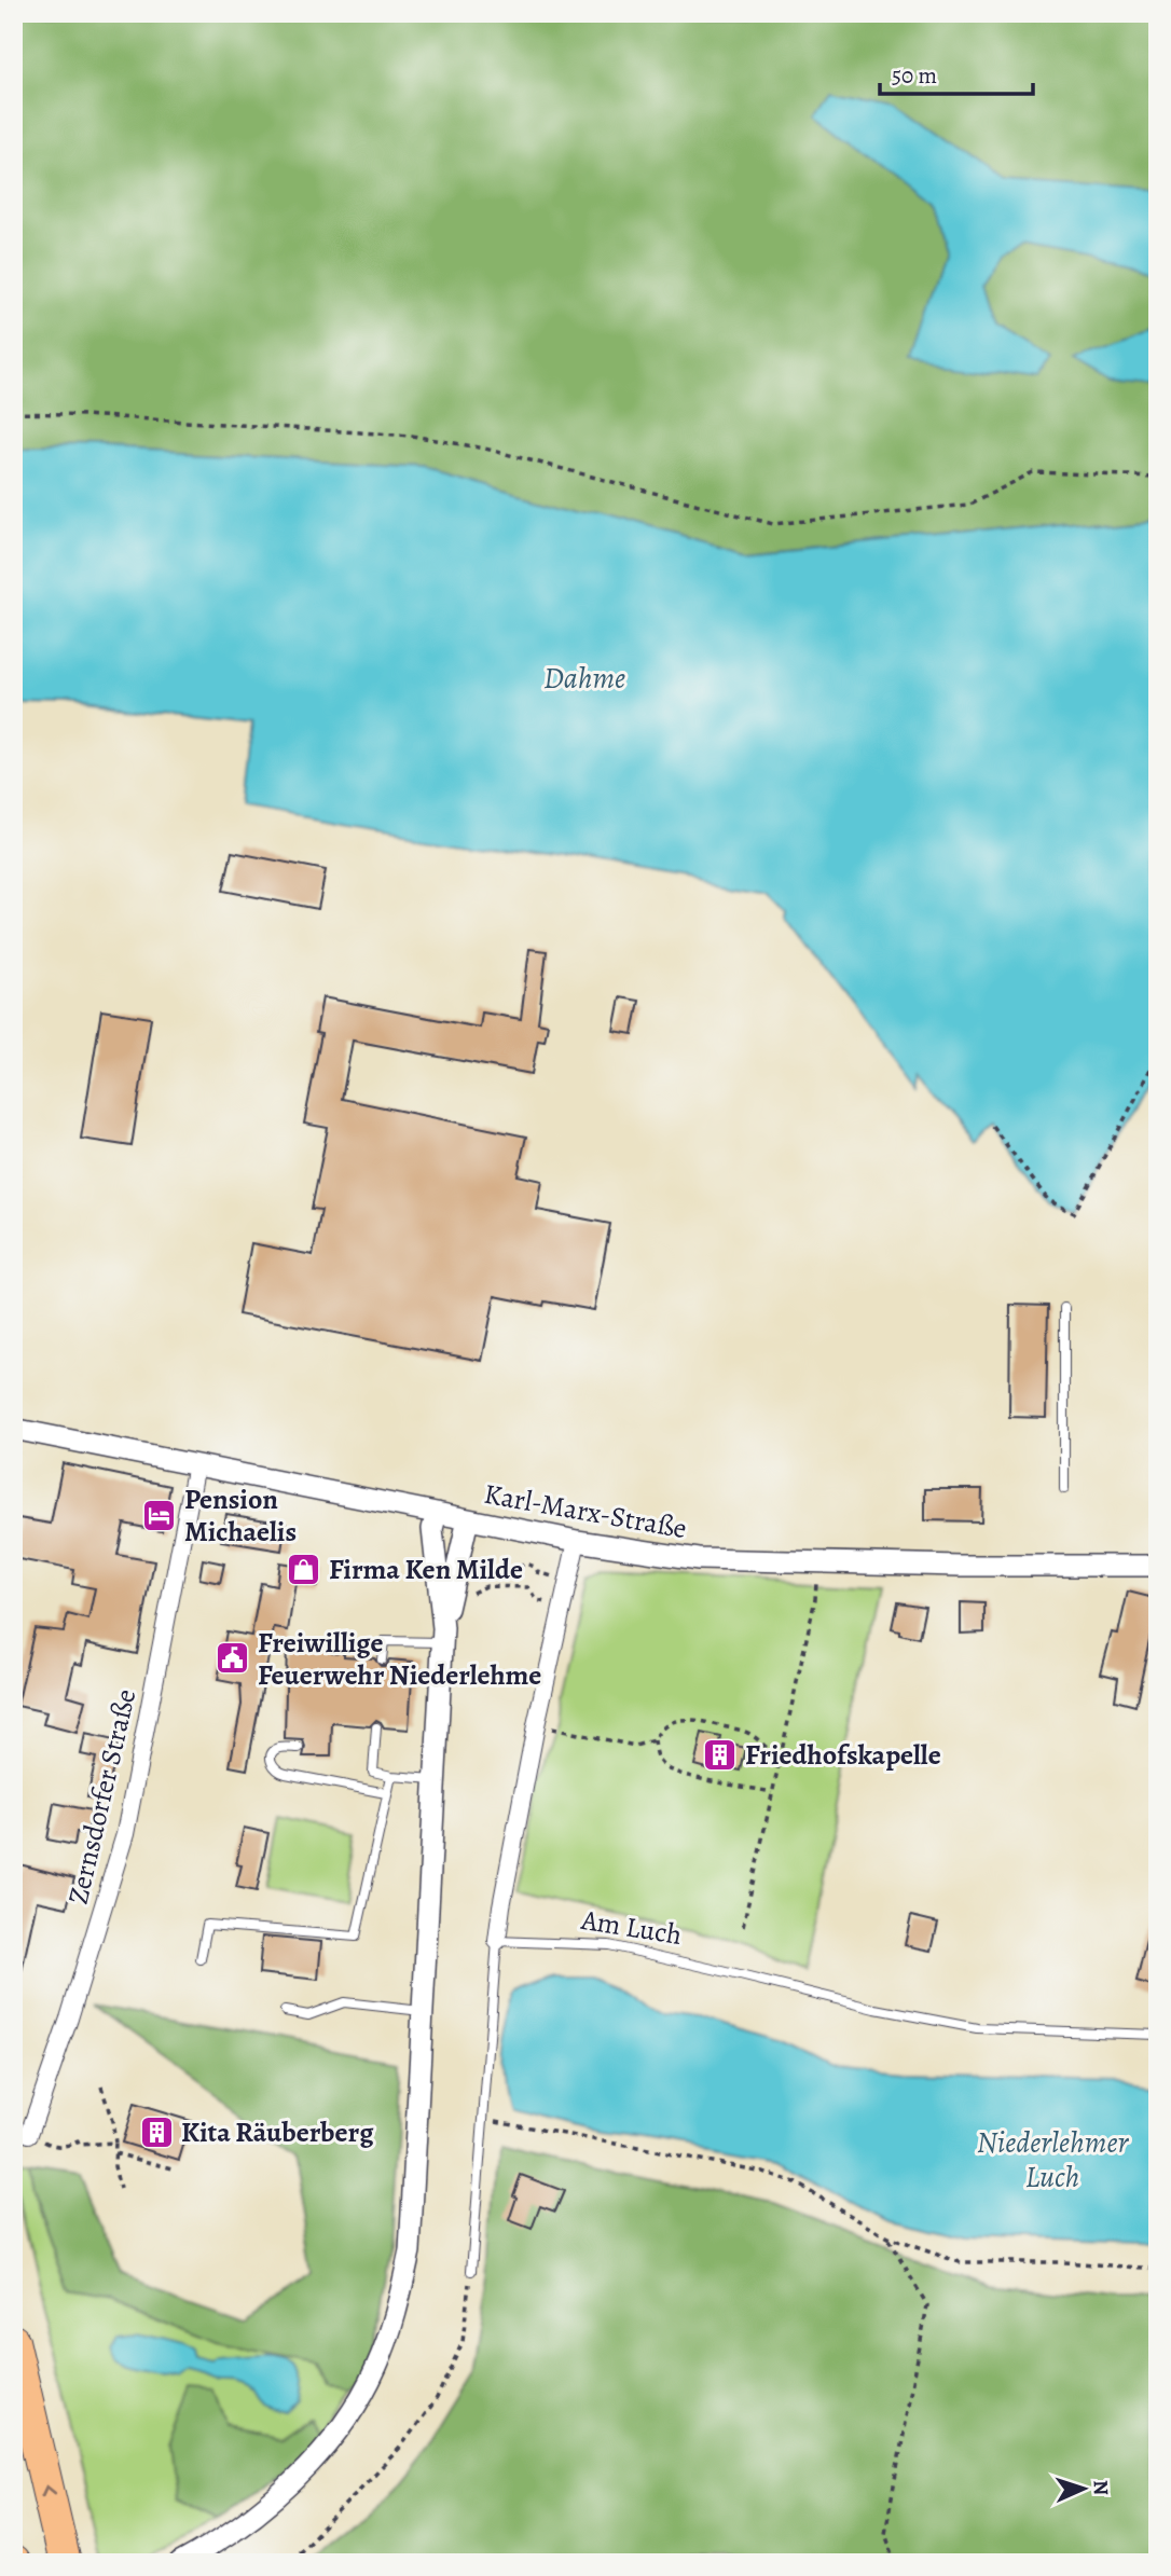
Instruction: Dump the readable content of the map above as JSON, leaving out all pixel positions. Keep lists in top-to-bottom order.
{
  "streets": {
    "street": ["Karl-Marx-Straße", "Zernsdorfer Straße"],
    "lane": ["Am Luch"]
  },
  "crossings": [
    ["Karl-Marx-Straße", "Zernsdorfer Straße"]
  ],
  "water": ["Dahme", "Niederlehmer Luch"],
  "places": {
    "hotel": ["Pension Michaelis"],
    "shop": ["Firma Ken Milde"],
    "public building": ["Freiwillige Feuerwehr Niederlehme"],
    "building": ["Friedhofskapelle", "Kita Räuberberg"]
  },
  "scale_bar": "50 m",
  "north": "right"
}
